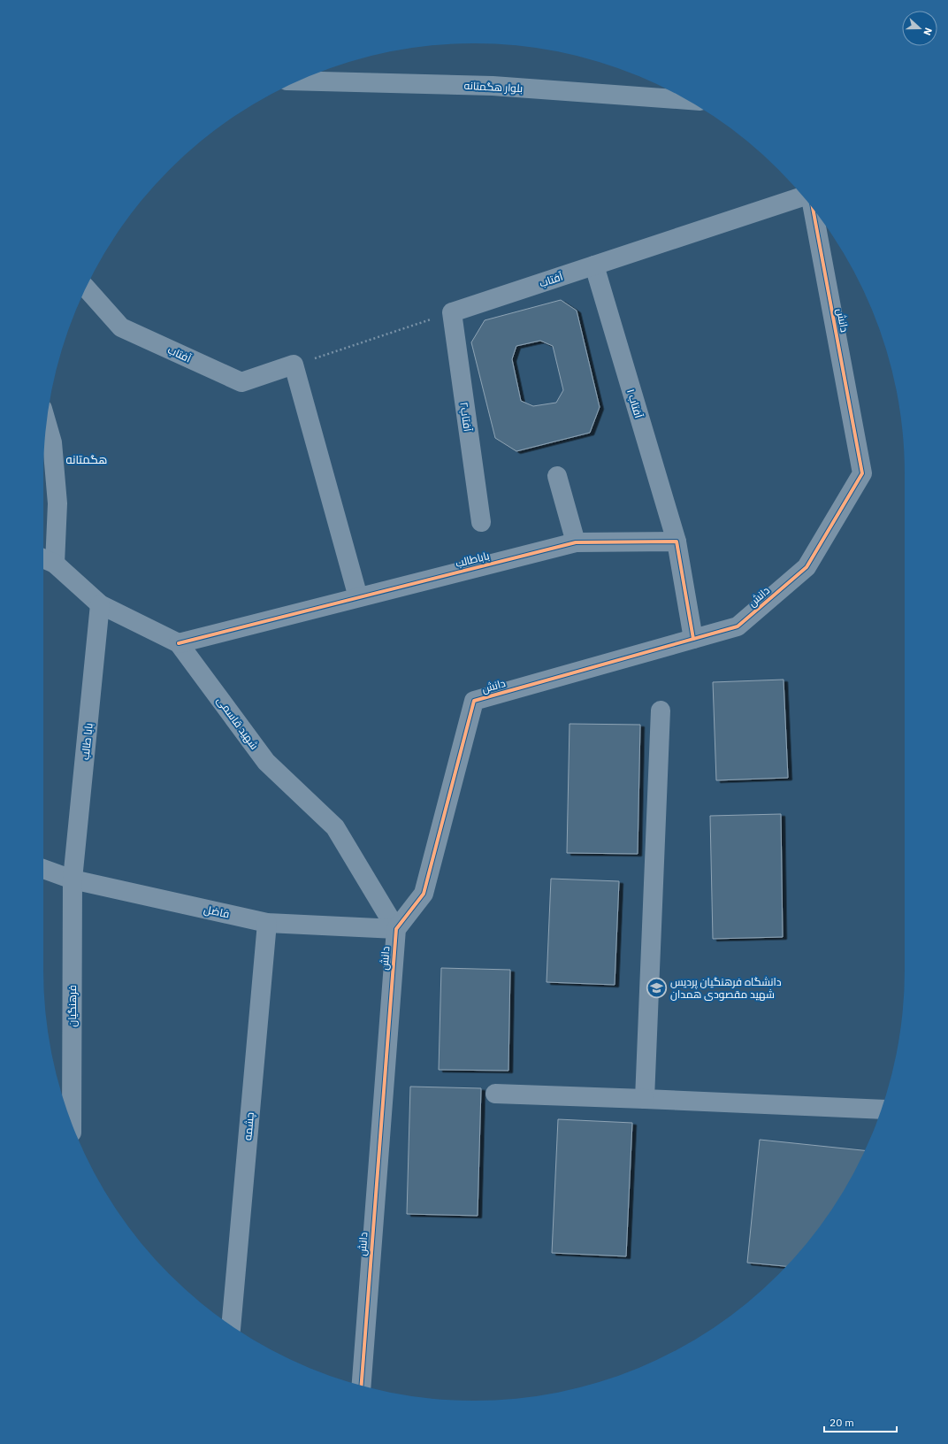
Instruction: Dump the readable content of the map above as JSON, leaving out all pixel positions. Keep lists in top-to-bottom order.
{
  "streets": {
    "main road": ["بلوار هگمتانه"],
    "street": [
      "آفتاب",
      "دانش",
      "آفتاب ۱",
      "آفتاب۲",
      "باباطالب",
      "شهید قاسمی",
      "بابا طالب",
      "فاضل",
      "فرهنگیان",
      "چشمه"
    ]
  },
  "crossings": [
    ["آفتاب", "آفتاب ۱"],
    ["آفتاب", "آفتاب۲"],
    ["دانش", "شهید قاسمی"],
    ["دانش", "فاضل"],
    ["آفتاب ۱", "باباطالب"],
    ["باباطالب", "شهید قاسمی"],
    ["شهید قاسمی", "بابا طالب"],
    ["شهید قاسمی", "فاضل"],
    ["بابا طالب", "فاضل"],
    ["بابا طالب", "فرهنگیان"],
    ["فاضل", "فرهنگیان"],
    ["فاضل", "چشمه"]
  ],
  "districts": ["هگمتانه"],
  "places": {
    "school or university": ["دانشگاه فرهنگیان پردیس شهید مقصودی همدان"]
  },
  "scale_bar": "20 m",
  "north": "right"
}
